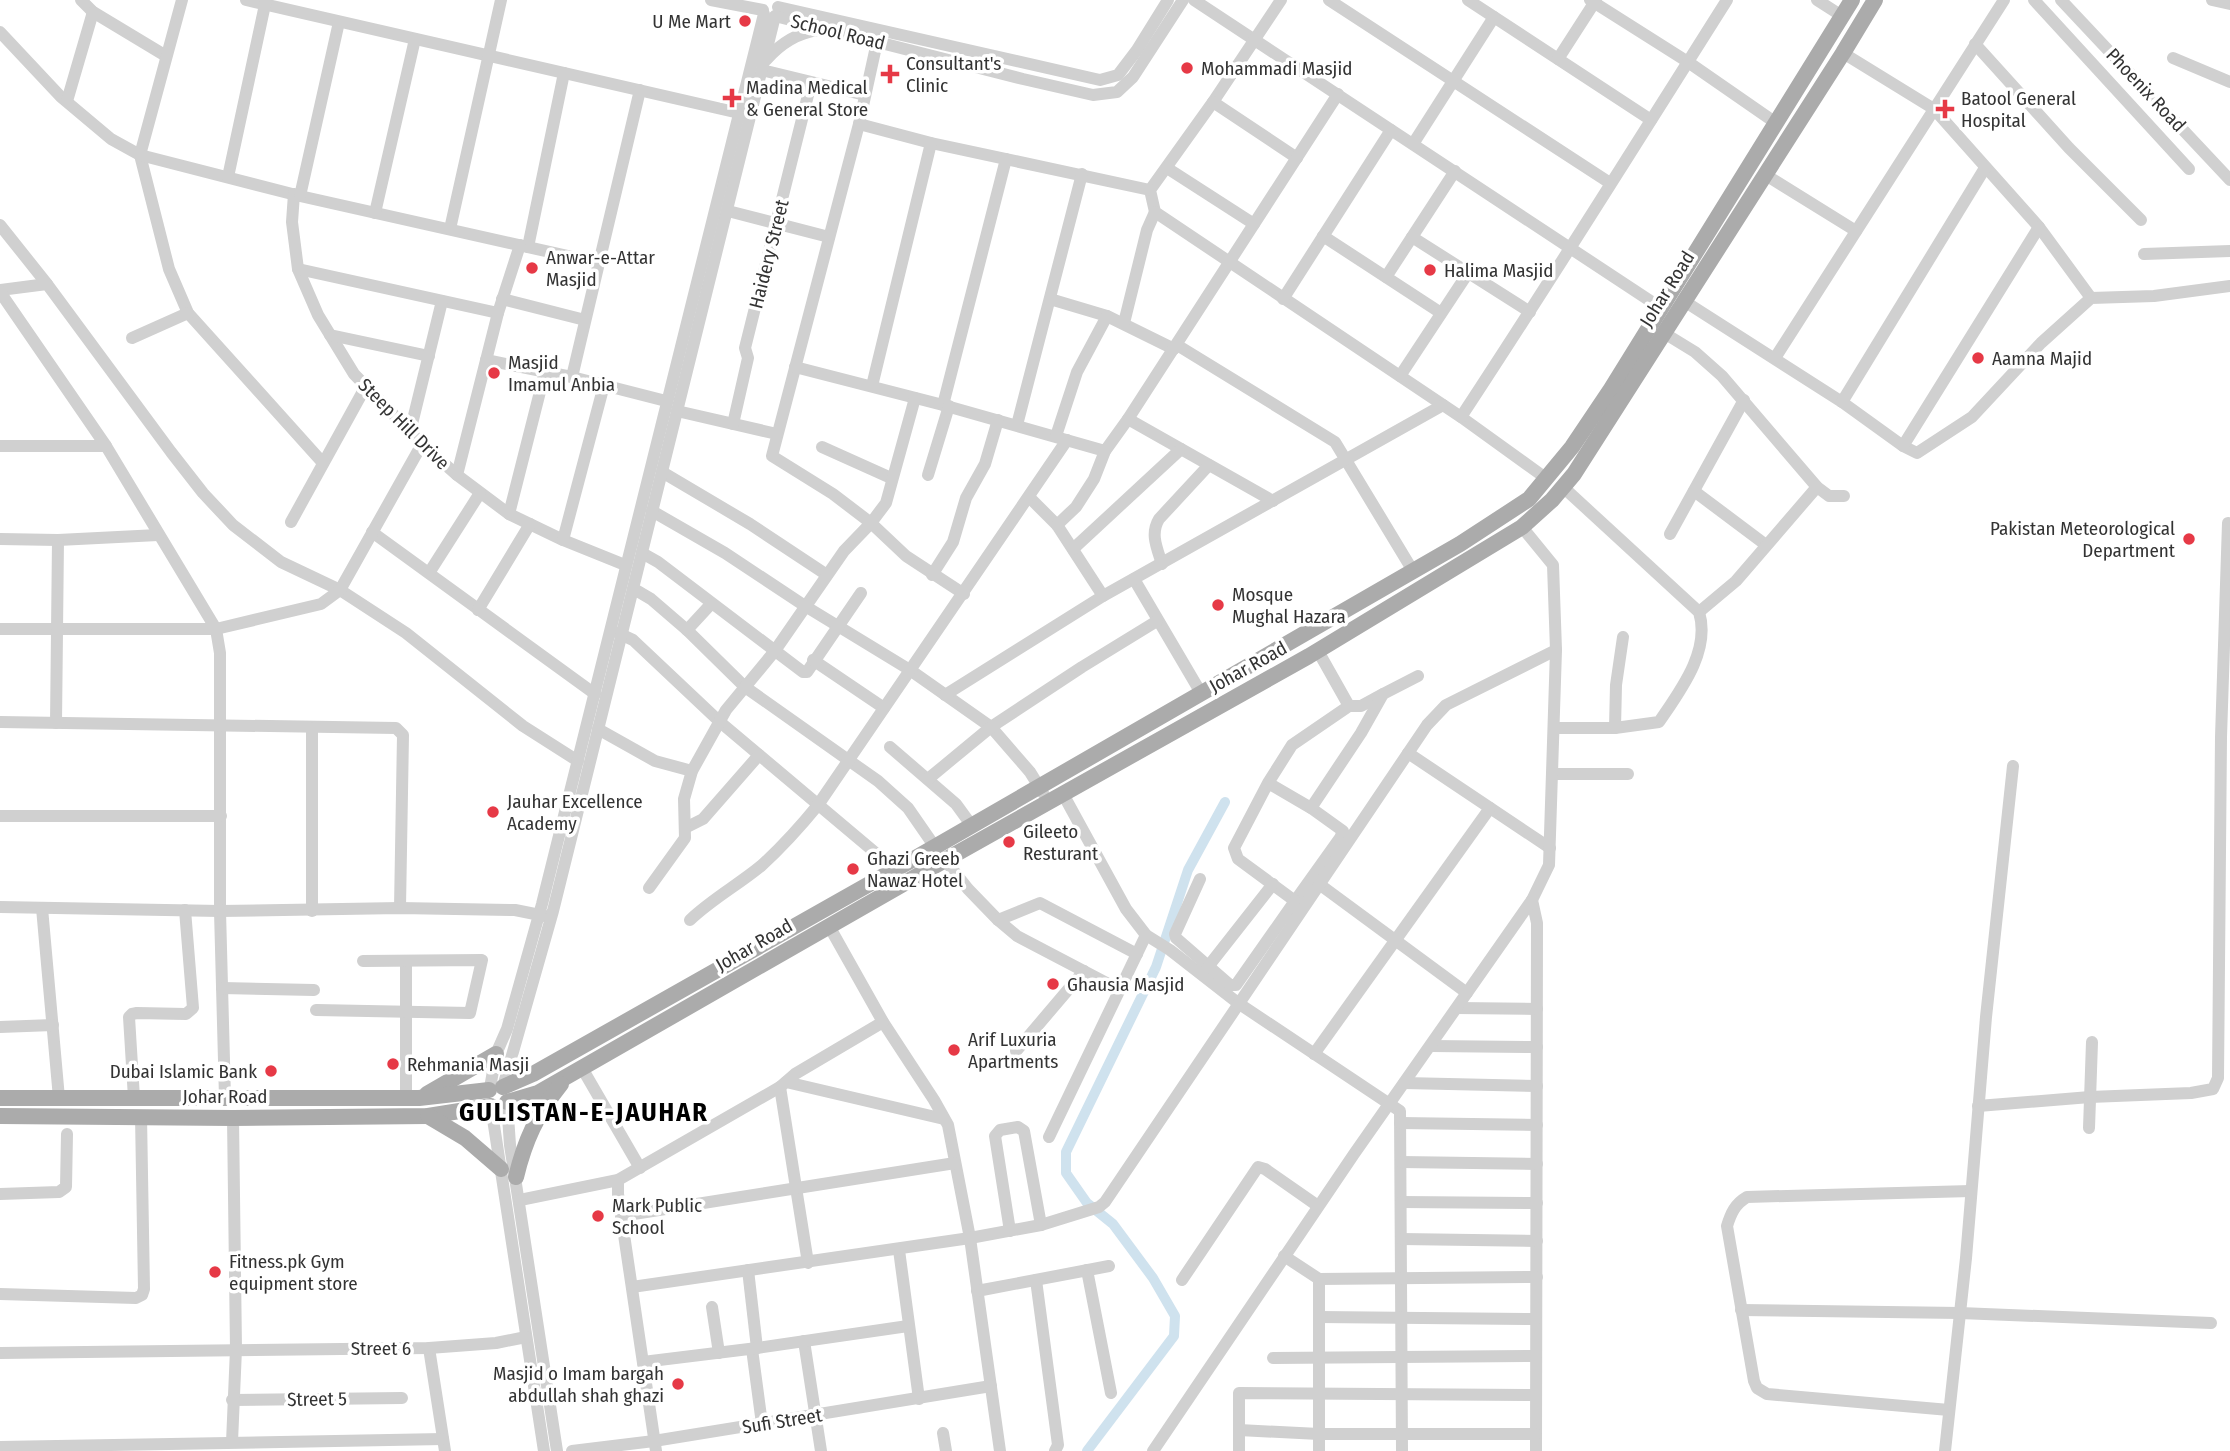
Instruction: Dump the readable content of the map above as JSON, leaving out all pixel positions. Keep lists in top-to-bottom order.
{
  "streets": {
    "main road": ["Johar Road"],
    "street": [
      "School Road",
      "Phoenix Road",
      "Haidery Street",
      "Steep Hill Drive",
      "Street 6",
      "Street 5",
      "Sufi Street"
    ]
  },
  "districts": ["GULISTAN-E-JAUHAR"],
  "places": {
    "other": [
      "U Me Mart",
      "Mohammadi Masjid",
      "Anwar-e-Attar Masjid",
      "Halima Masjid",
      "Aamna Majid",
      "Masjid Imamul Anbia",
      "Pakistan Meteorological Department",
      "Mosque Mughal Hazara",
      "Jauhar Excellence Academy",
      "Gileeto Resturant",
      "Ghazi Greeb Nawaz Hotel",
      "Ghausia Masjid",
      "Arif Luxuria Apartments",
      "Rehmania Masji",
      "Dubai Islamic Bank",
      "Mark Public School",
      "Fitness.pk Gym equipment store",
      "Masjid o Imam bargah abdullah shah ghazi"
    ],
    "health": ["Consultant's Clinic", "Madina Medical & General Store", "Batool General Hospital"]
  }
}
